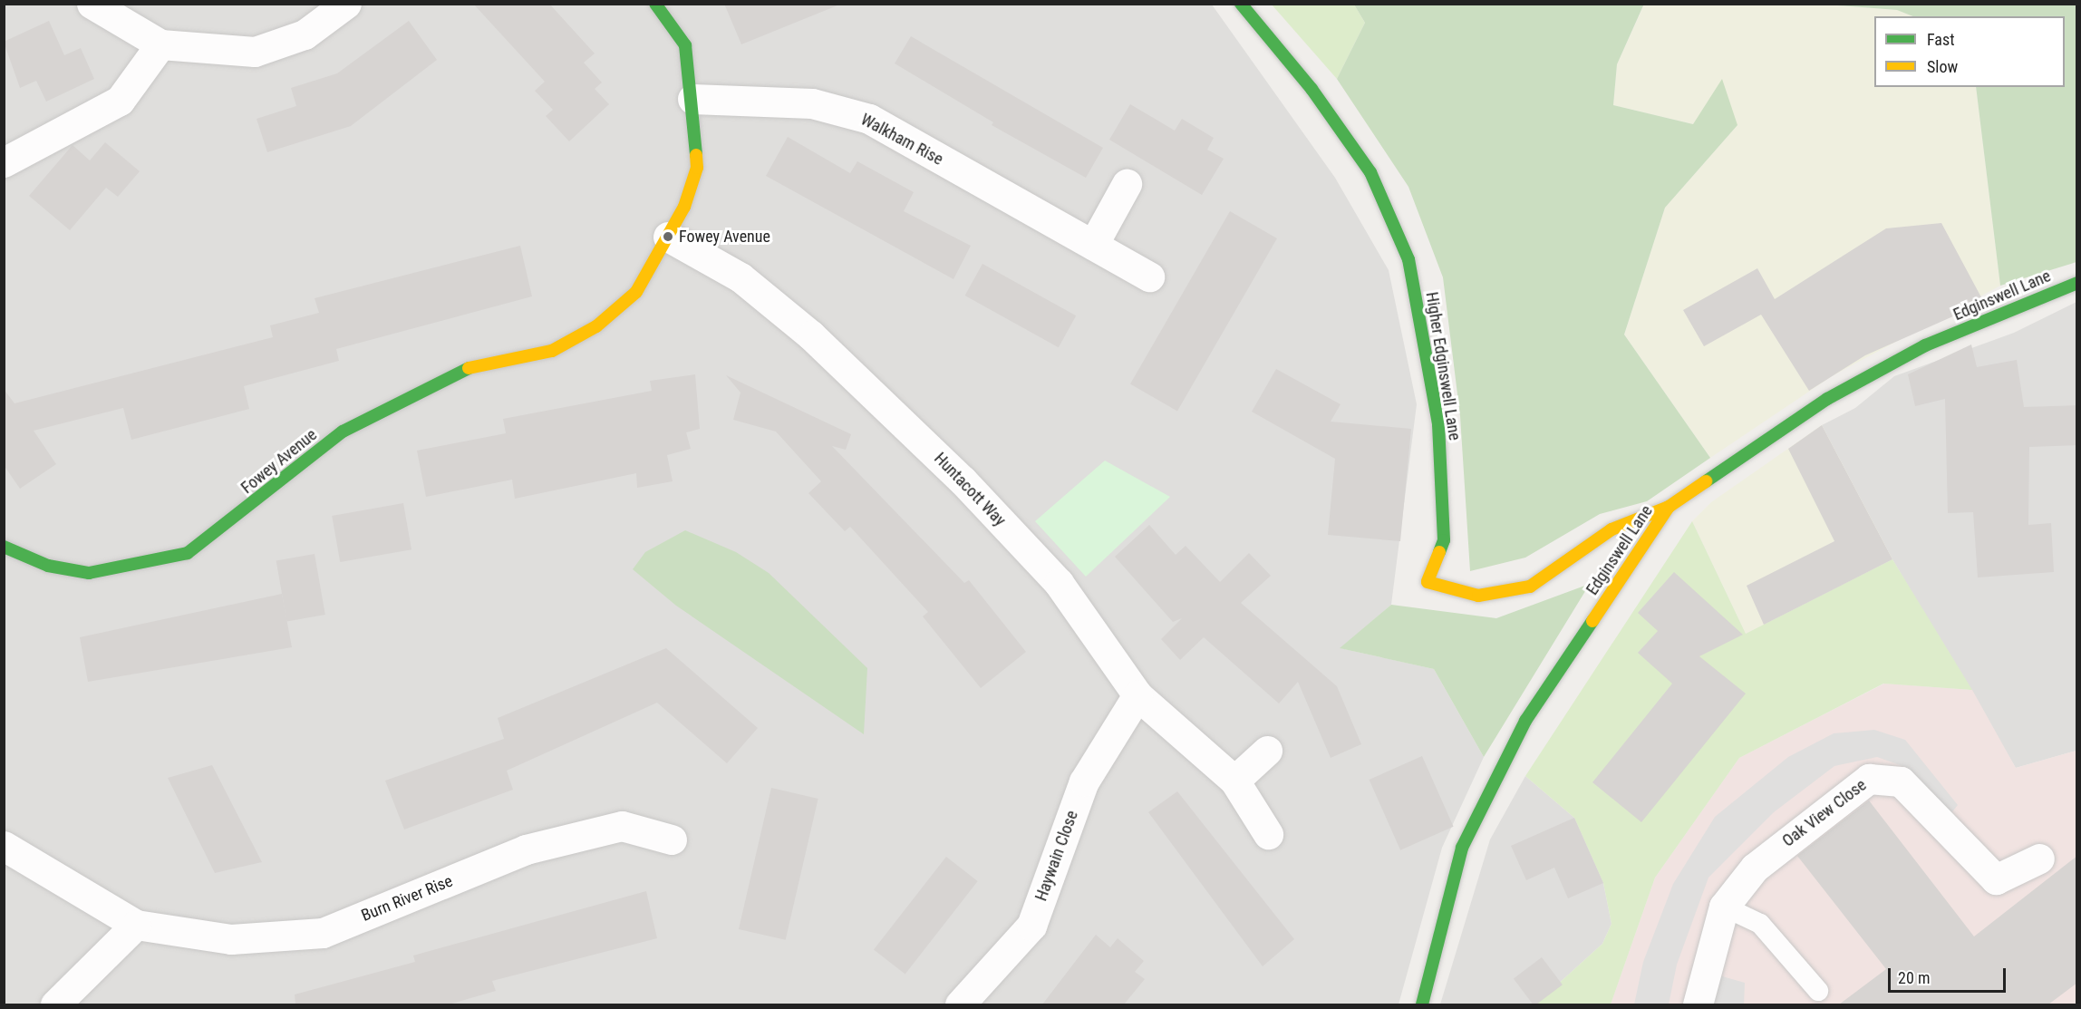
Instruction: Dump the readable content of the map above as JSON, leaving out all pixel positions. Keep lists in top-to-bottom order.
{
  "streets": {
    "street": [
      "Walkham Rise",
      "Edginswell Lane",
      "Higher Edginswell Lane",
      "Fowey Avenue",
      "Huntacott Way",
      "Oak View Close",
      "Haywain Close",
      "Burn River Rise"
    ]
  },
  "crossings": [
    ["Walkham Rise", "Fowey Avenue"],
    ["Edginswell Lane", "Higher Edginswell Lane"],
    ["Fowey Avenue", "Huntacott Way"],
    ["Huntacott Way", "Haywain Close"]
  ],
  "places": ["Fowey Avenue"],
  "legend": ["Fast", "Slow"],
  "scale_bar": "20 m"
}
